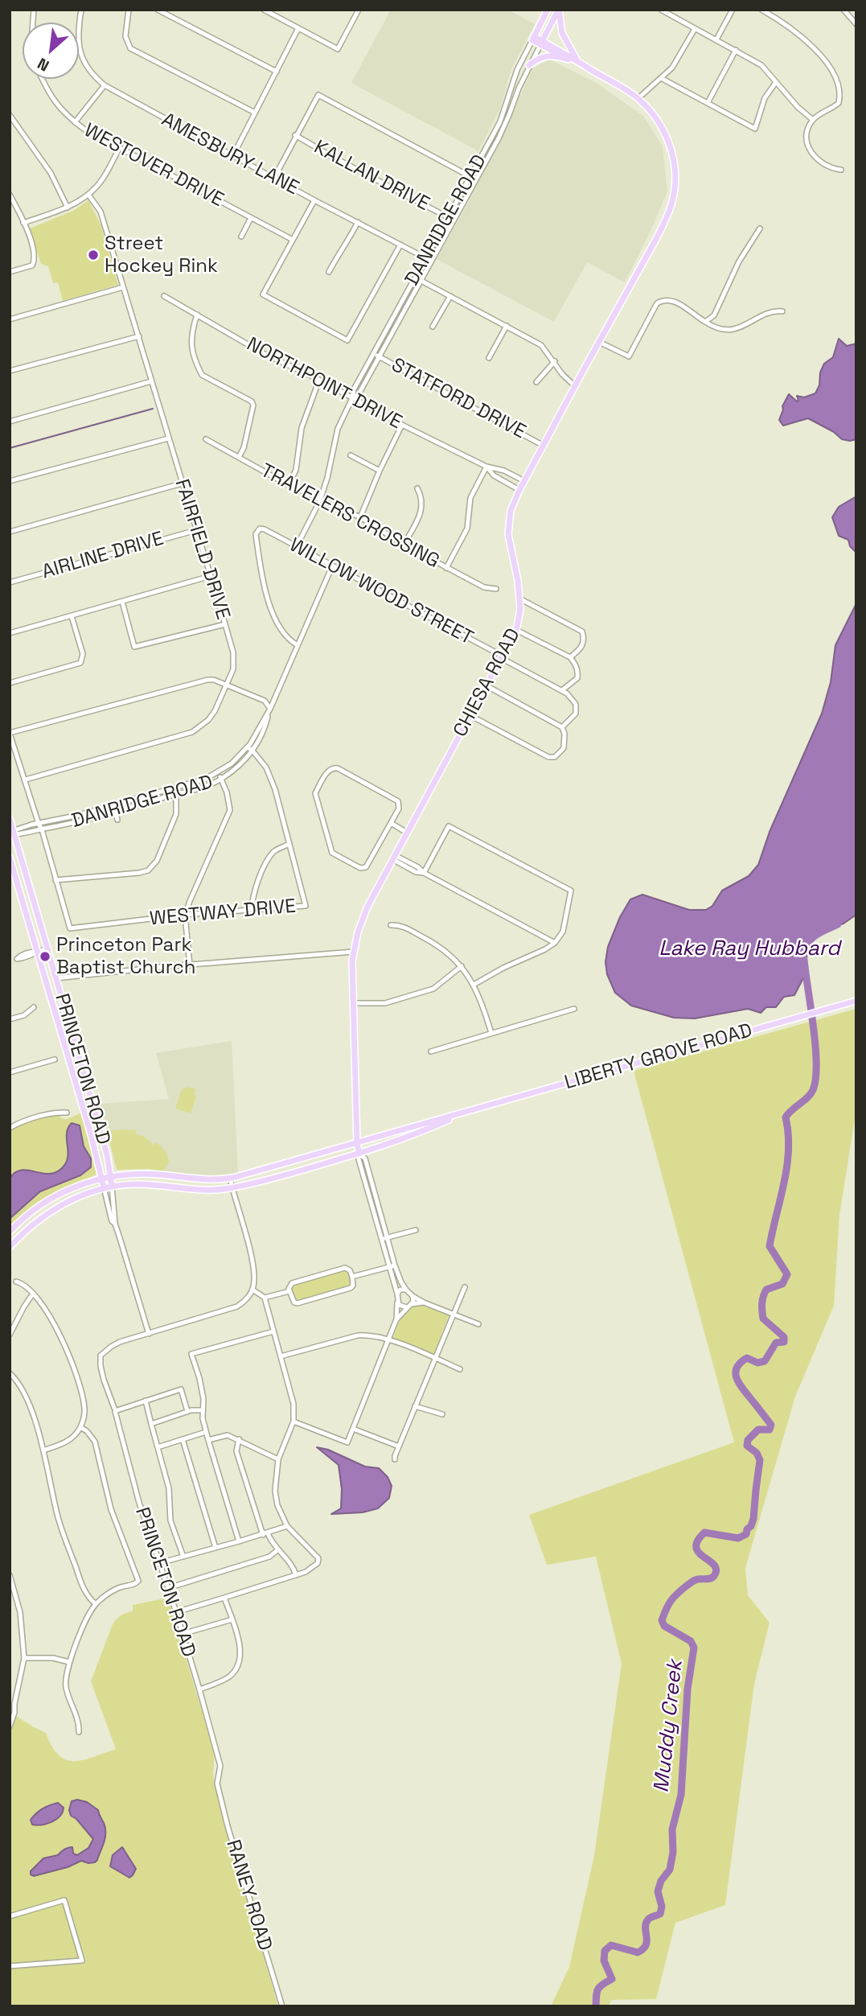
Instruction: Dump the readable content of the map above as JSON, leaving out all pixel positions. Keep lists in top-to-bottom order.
{
  "streets": {
    "main road": ["CHIESA ROAD", "LIBERTY GROVE ROAD", "PRINCETON ROAD"],
    "street": [
      "AMESBURY LANE",
      "WESTOVER DRIVE",
      "KALLAN DRIVE",
      "DANRIDGE ROAD",
      "NORTHPOINT DRIVE",
      "STATFORD DRIVE",
      "TRAVELERS CROSSING",
      "FAIRFIELD DRIVE",
      "AIRLINE DRIVE",
      "WILLOW WOOD STREET",
      "WESTWAY DRIVE",
      "RANEY ROAD"
    ]
  },
  "crossings": [
    ["AMESBURY LANE", "DANRIDGE ROAD"],
    ["KALLAN DRIVE", "DANRIDGE ROAD"],
    ["DANRIDGE ROAD", "NORTHPOINT DRIVE"],
    ["DANRIDGE ROAD", "STATFORD DRIVE"],
    ["DANRIDGE ROAD", "TRAVELERS CROSSING"],
    ["DANRIDGE ROAD", "WILLOW WOOD STREET"],
    ["DANRIDGE ROAD", "CHIESA ROAD"],
    ["DANRIDGE ROAD", "WESTWAY DRIVE"],
    ["DANRIDGE ROAD", "PRINCETON ROAD"],
    ["NORTHPOINT DRIVE", "CHIESA ROAD"],
    ["STATFORD DRIVE", "CHIESA ROAD"],
    ["FAIRFIELD DRIVE", "AIRLINE DRIVE"],
    ["WILLOW WOOD STREET", "CHIESA ROAD"],
    ["CHIESA ROAD", "LIBERTY GROVE ROAD"],
    ["LIBERTY GROVE ROAD", "PRINCETON ROAD"],
    ["PRINCETON ROAD", "RANEY ROAD"]
  ],
  "water": ["Lake Ray Hubbard", "Muddy Creek"],
  "places": ["Street Hockey Rink", "Princeton Park Baptist Church"],
  "north": "bottom left"
}
